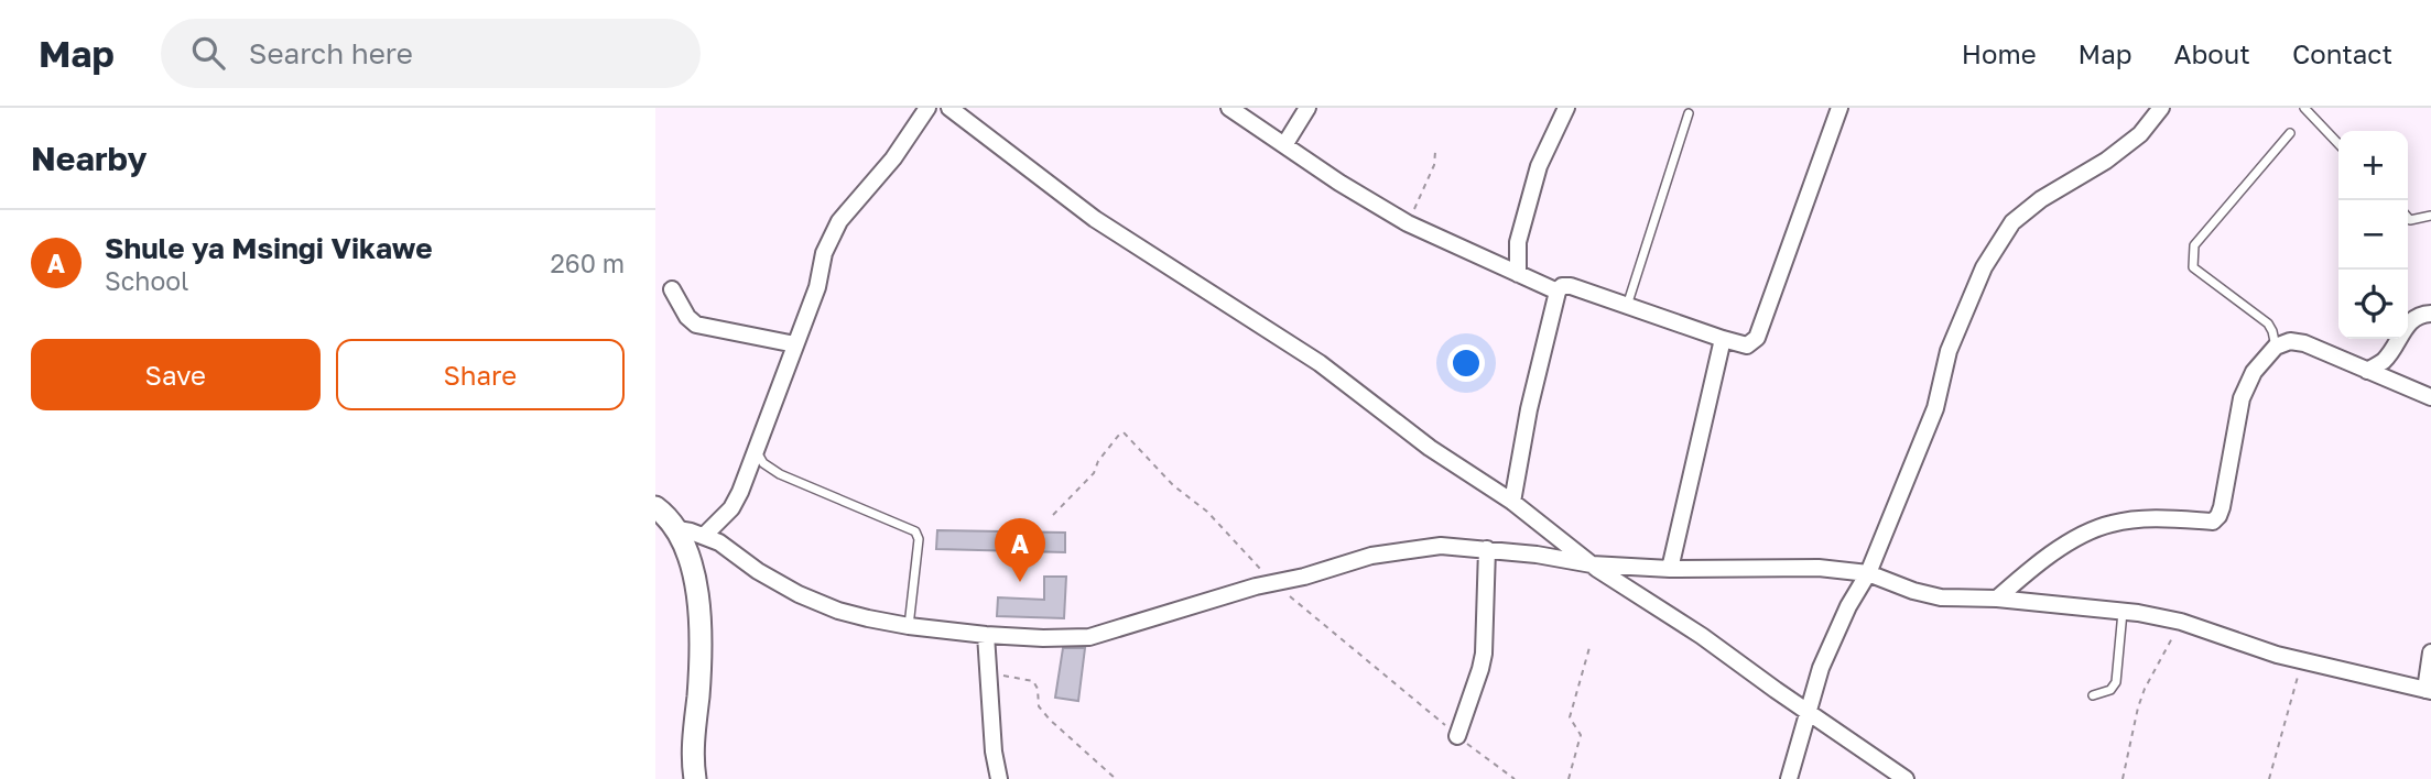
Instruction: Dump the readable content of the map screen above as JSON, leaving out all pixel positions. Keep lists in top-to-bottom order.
{
  "page": {
    "header": "Map",
    "search": "Search here",
    "nav": [
      "Home",
      "Map",
      "About",
      "Contact"
    ],
    "heading": "Nearby",
    "map_buttons": ["+", "−"],
    "list": [
      {
        "mark": "A",
        "name": "Shule ya Msingi Vikawe",
        "note": "School",
        "value": "260 m"
      }
    ],
    "buttons": ["Save", "Share"],
    "pins": "A"
  }
}
